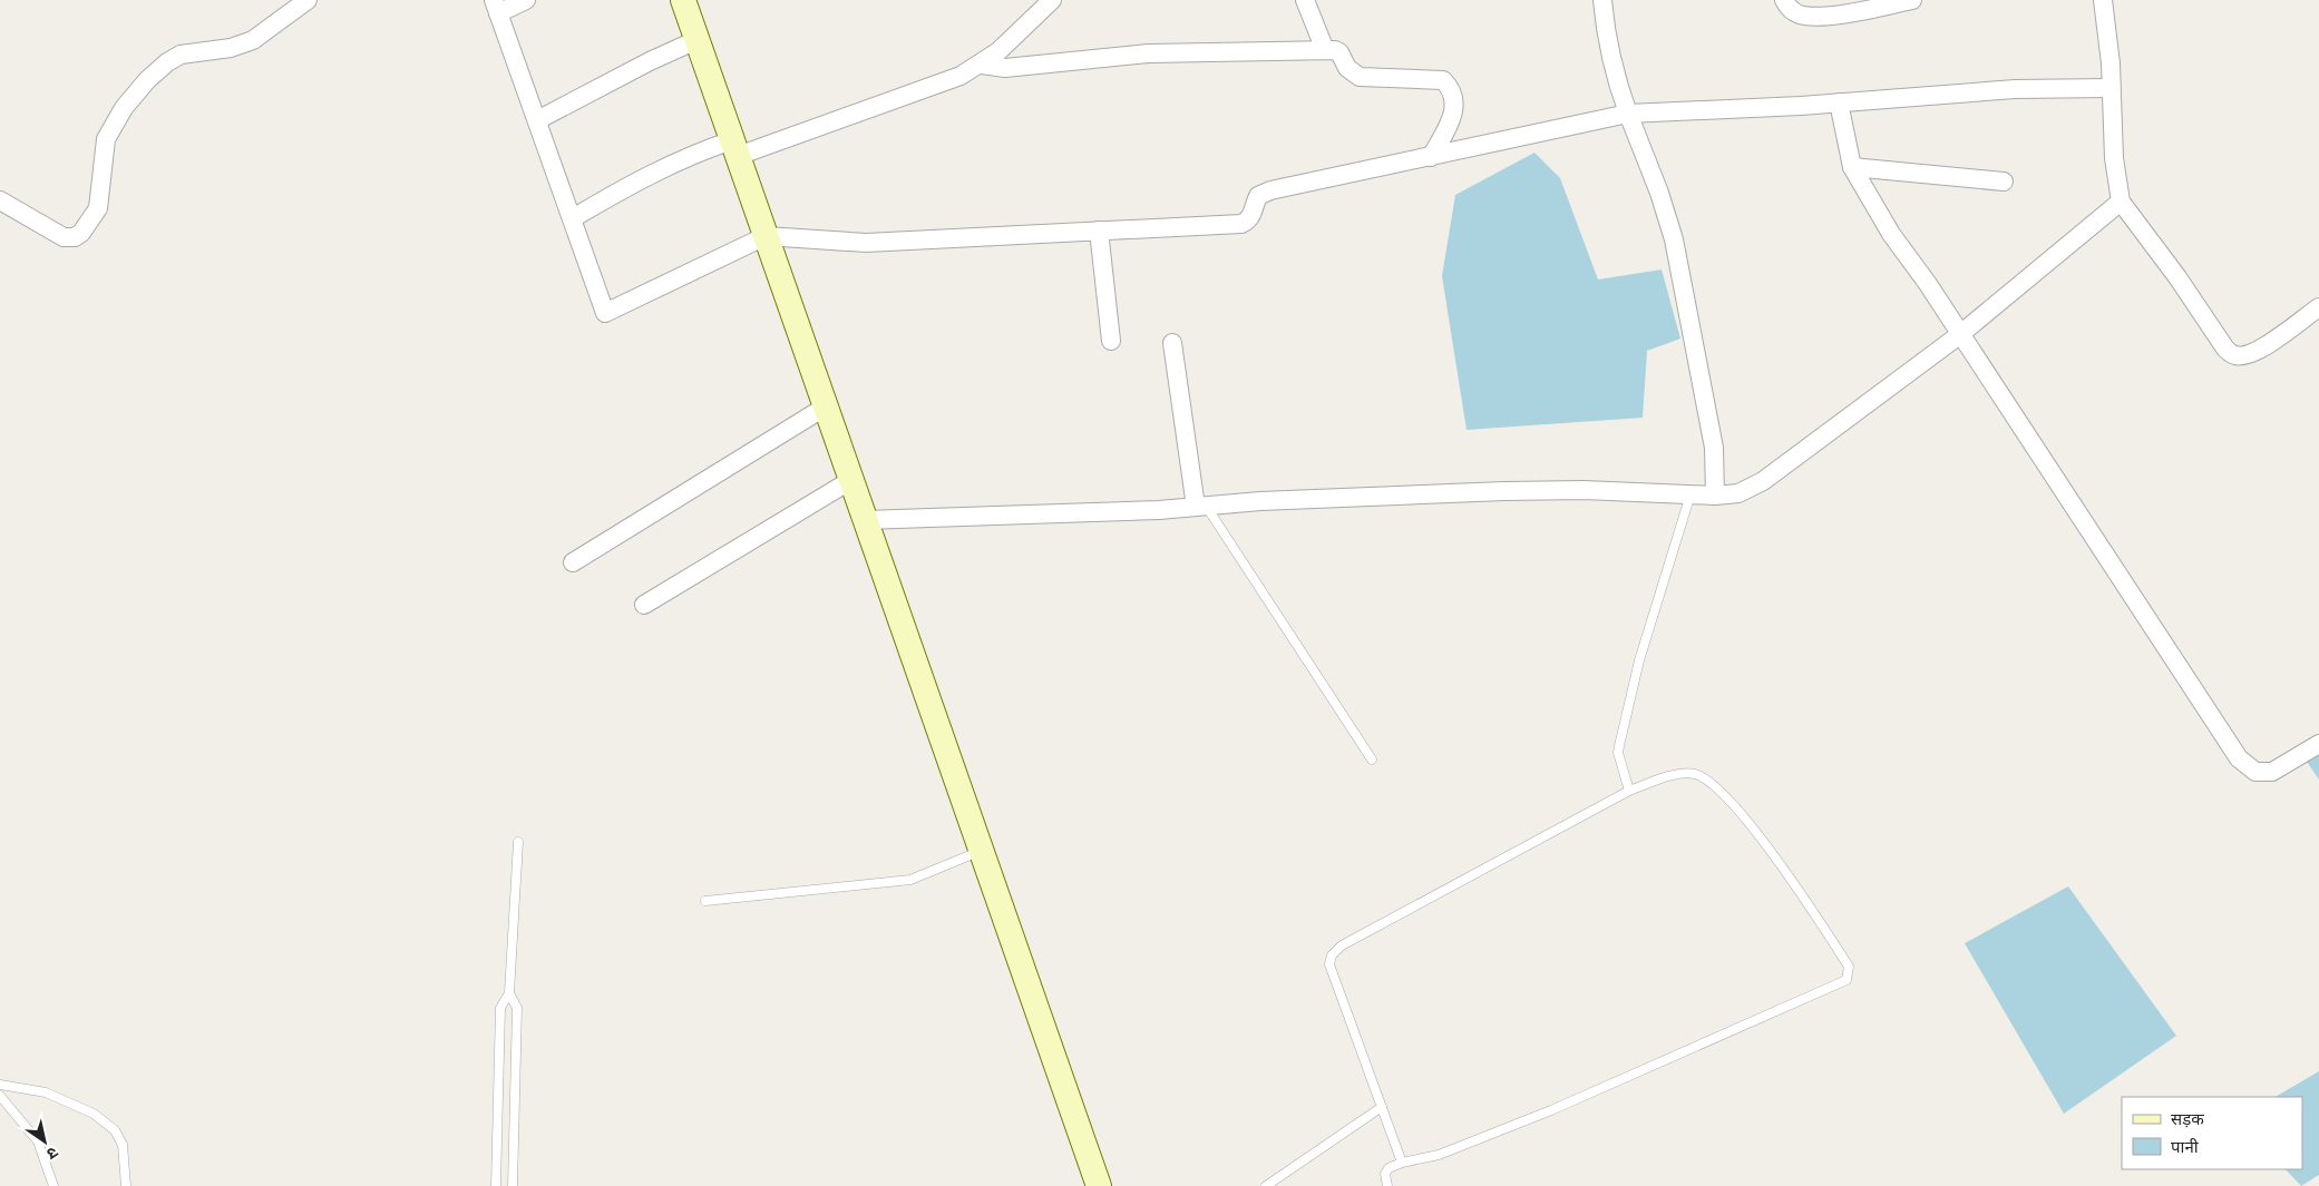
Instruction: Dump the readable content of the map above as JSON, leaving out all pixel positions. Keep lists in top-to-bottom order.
{
  "legend": ["सड़क", "पानी"],
  "north": "bottom right"
}
